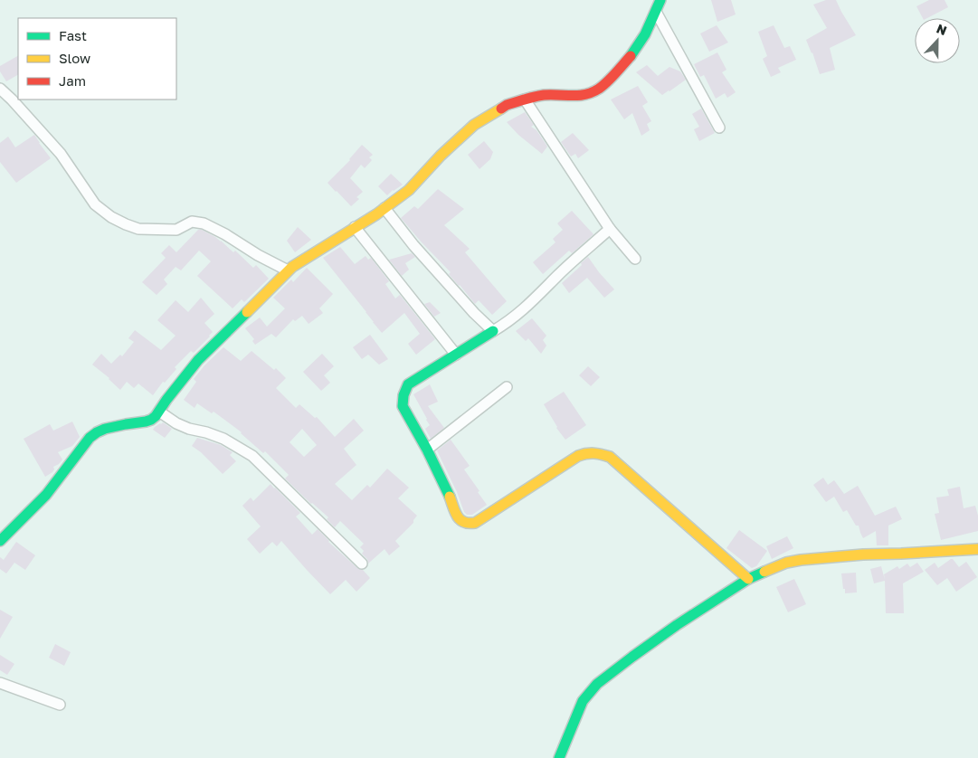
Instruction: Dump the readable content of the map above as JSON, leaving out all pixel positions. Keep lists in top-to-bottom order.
{
  "legend": ["Fast", "Slow", "Jam"],
  "north": "top"
}
